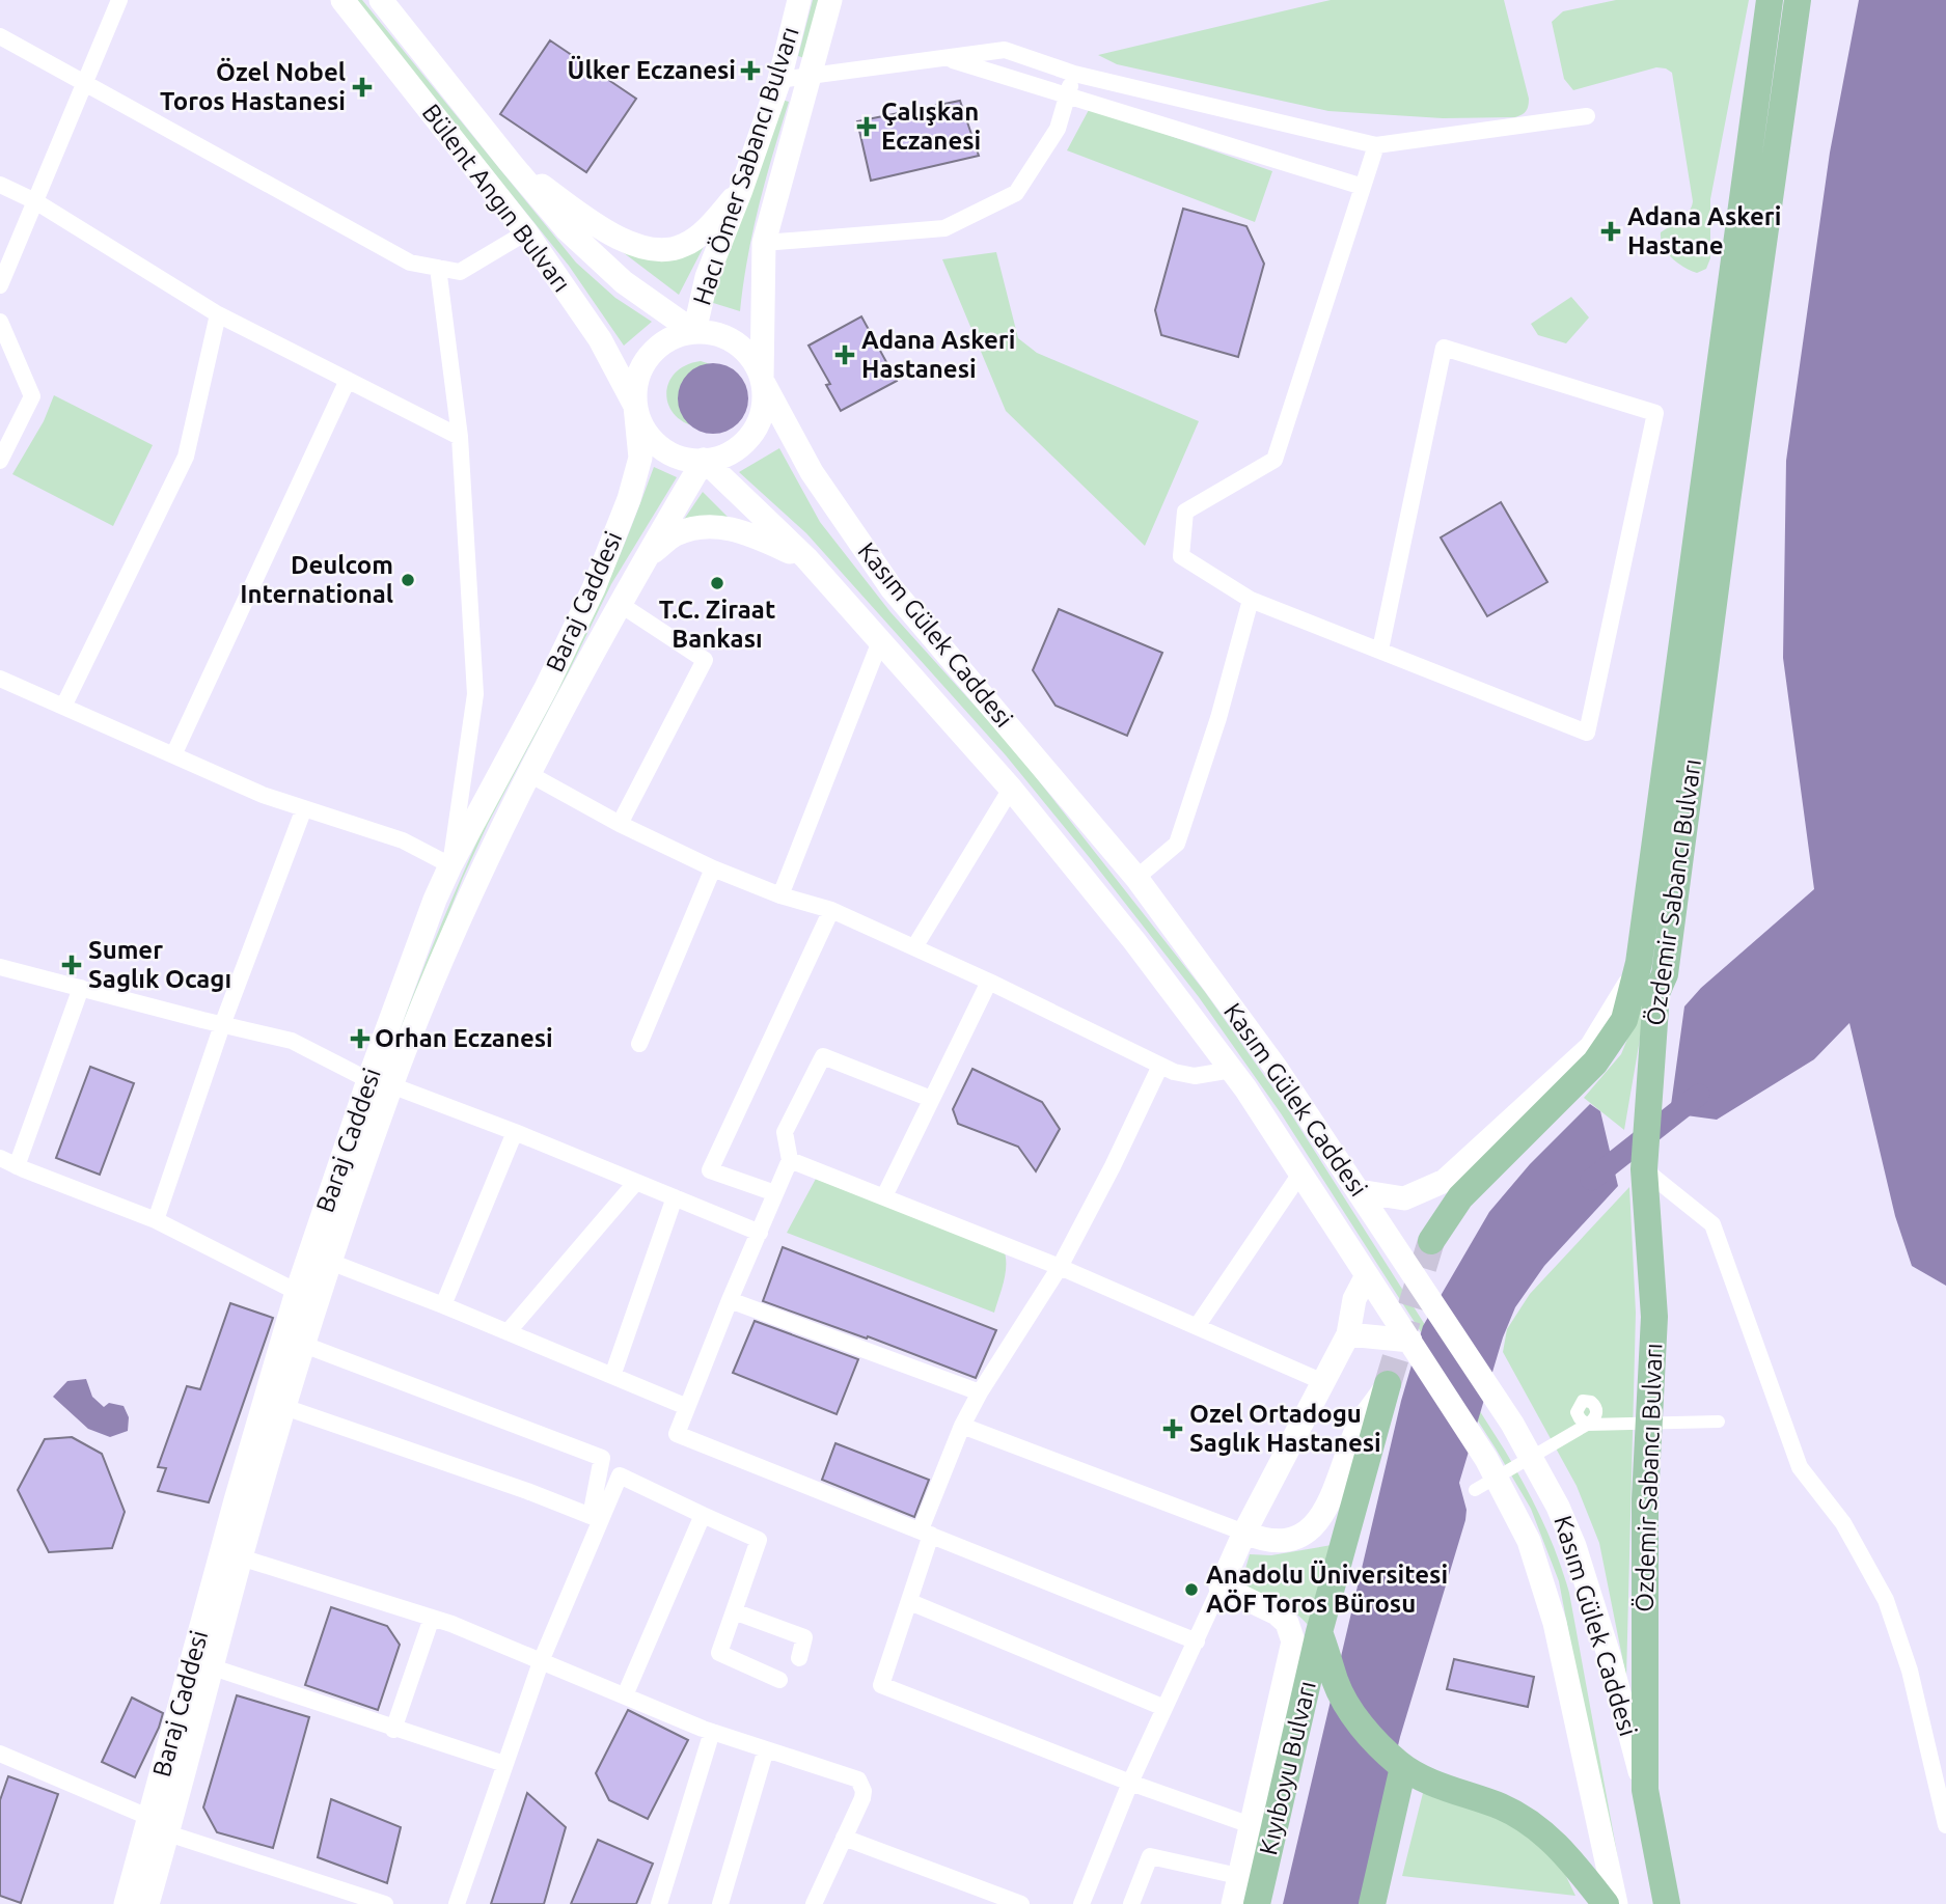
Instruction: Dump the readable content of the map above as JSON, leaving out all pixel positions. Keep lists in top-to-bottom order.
{
  "streets": {
    "main road": [
      "Hacı Ömer Sabancı Bulvarı",
      "Bülent Angın Bulvarı",
      "Baraj Caddesi",
      "Kasım Gülek Caddesi",
      "Özdemir Sabancı Bulvarı",
      "Kıyıboyu Bulvarı"
    ]
  },
  "crossings": [
    ["Hacı Ömer Sabancı Bulvarı", "Bülent Angın Bulvarı"],
    ["Hacı Ömer Sabancı Bulvarı", "Baraj Caddesi"],
    ["Hacı Ömer Sabancı Bulvarı", "Kasım Gülek Caddesi"],
    ["Bülent Angın Bulvarı", "Baraj Caddesi"],
    ["Bülent Angın Bulvarı", "Kasım Gülek Caddesi"],
    ["Baraj Caddesi", "Kasım Gülek Caddesi"],
    ["Kasım Gülek Caddesi", "Özdemir Sabancı Bulvarı"]
  ],
  "places": {
    "health": [
      "Ülker Eczanesi",
      "Özel Nobel Toros Hastanesi",
      "Çalışkan Eczanesi",
      "Adana Askeri Hastane",
      "Adana Askeri Hastanesi",
      "Sumer Saglık Ocagı",
      "Orhan Eczanesi",
      "Ozel Ortadogu Saglık Hastanesi"
    ],
    "other": ["Deulcom International", "T.C. Ziraat Bankası", "Anadolu Üniversitesi AÖF Toros Bürosu"]
  }
}
